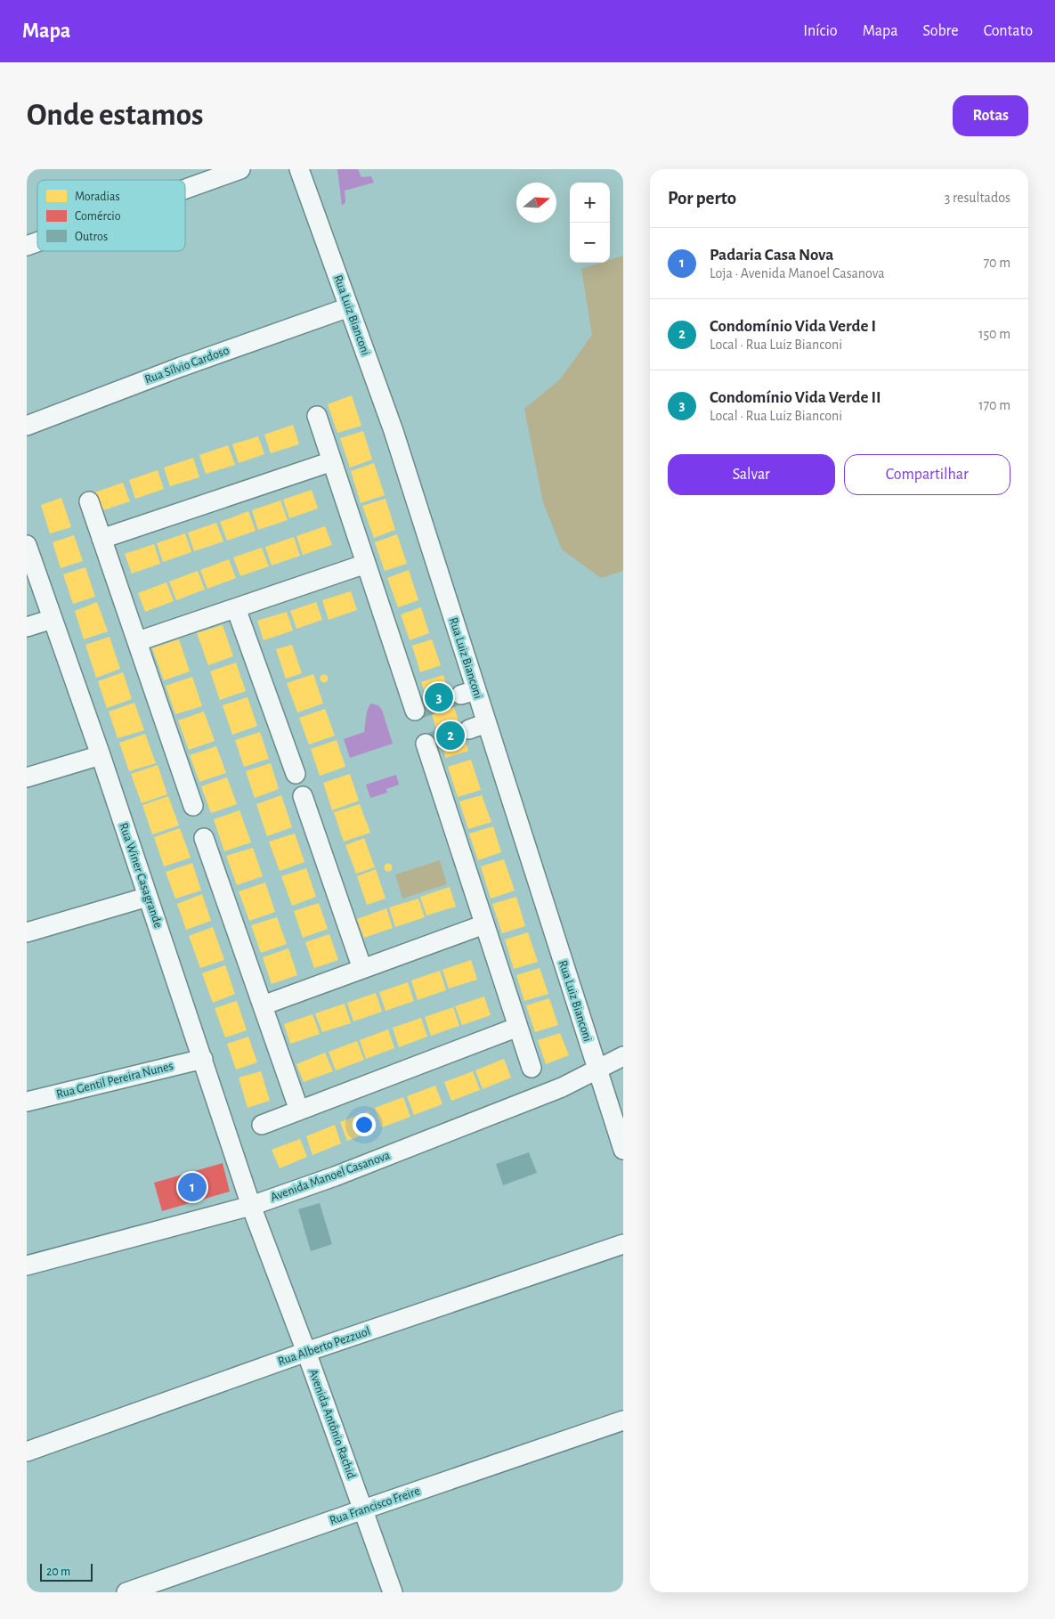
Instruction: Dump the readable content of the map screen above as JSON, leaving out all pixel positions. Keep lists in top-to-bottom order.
{
  "streets": {
    "street": [
      "Rua Luiz Bianconi",
      "Rua Sílvio Cardoso",
      "Rua Winer Casagrande",
      "Rua Gentil Pereira Nunes",
      "Avenida Manoel Casanova",
      "Rua Alberto Pezzuol",
      "Avenida Antônio Rachid",
      "Rua Francisco Freire"
    ]
  },
  "crossings": [
    ["Rua Luiz Bianconi", "Rua Sílvio Cardoso"],
    ["Rua Luiz Bianconi", "Avenida Manoel Casanova"],
    ["Rua Winer Casagrande", "Rua Gentil Pereira Nunes"],
    ["Rua Winer Casagrande", "Avenida Manoel Casanova"],
    ["Rua Winer Casagrande", "Avenida Antônio Rachid"],
    ["Avenida Manoel Casanova", "Avenida Antônio Rachid"],
    ["Rua Alberto Pezzuol", "Avenida Antônio Rachid"],
    ["Avenida Antônio Rachid", "Rua Francisco Freire"]
  ],
  "legend": ["Moradias", "Comércio", "Outros"],
  "scale_bar": "20 m",
  "north": "right",
  "page": {
    "header": "Mapa",
    "nav": [
      "Início",
      "Mapa",
      "Sobre",
      "Contato"
    ],
    "buttons": [
      "Rotas",
      ["Salvar", "Compartilhar"]
    ],
    "title": "Onde estamos",
    "heading": ["Por perto", "3 resultados"],
    "map_buttons": ["+", "−"],
    "list": [
      {
        "mark": "1",
        "name": "Padaria Casa Nova",
        "note": "Loja · Avenida Manoel Casanova",
        "value": "70 m"
      },
      {
        "mark": "2",
        "name": "Condomínio Vida Verde I",
        "note": "Local · Rua Luiz Bianconi",
        "value": "150 m"
      },
      {
        "mark": "3",
        "name": "Condomínio Vida Verde II",
        "note": "Local · Rua Luiz Bianconi",
        "value": "170 m"
      }
    ],
    "pins": ["3", "2", "1"],
    "scale": "20 m"
  }
}
